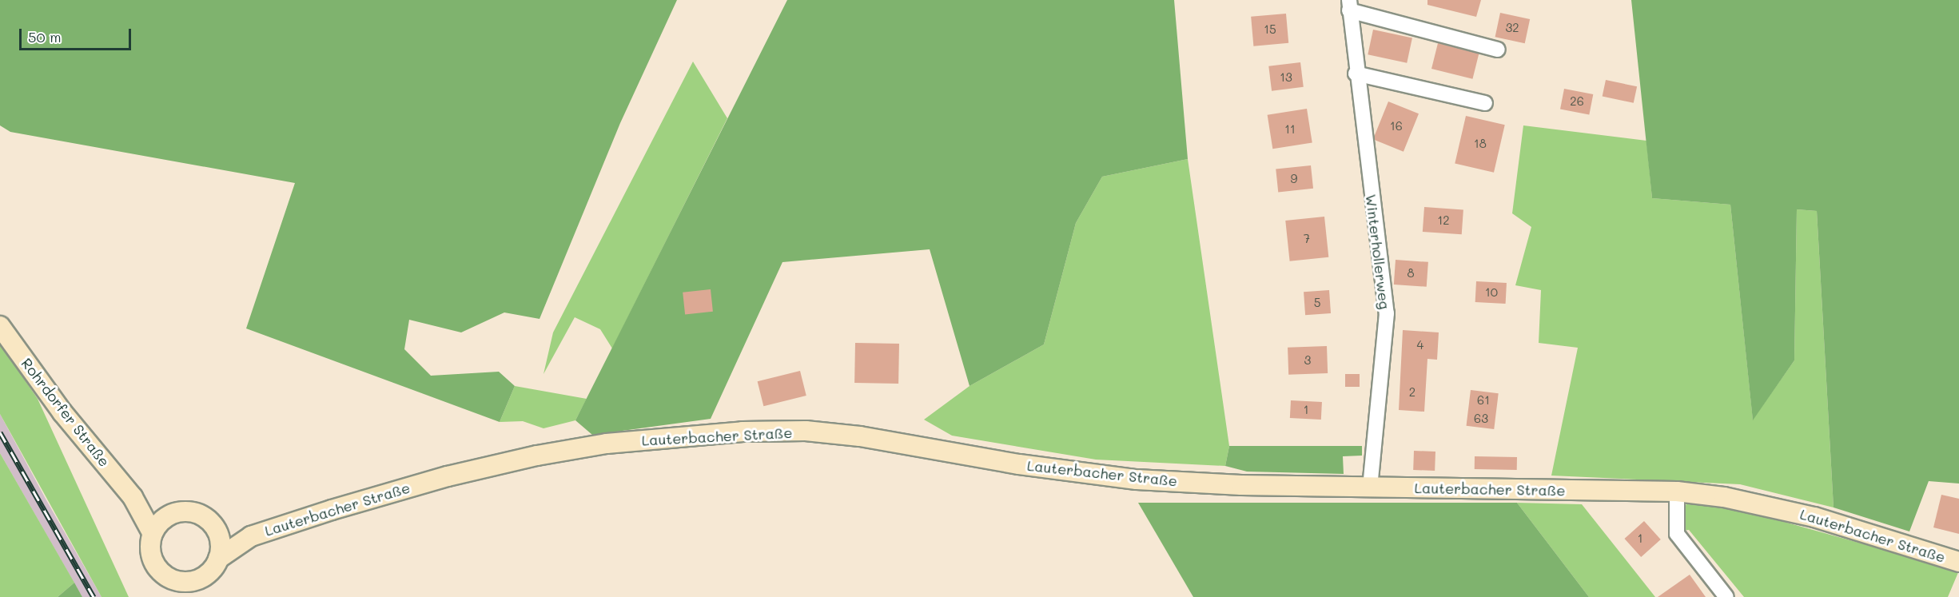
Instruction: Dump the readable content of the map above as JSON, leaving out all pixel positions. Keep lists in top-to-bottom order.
{
  "streets": {
    "street": ["Winterhollerweg", "Rohrdorfer Straße", "Lauterbacher Straße"]
  },
  "crossings": [
    ["Winterhollerweg", "Lauterbacher Straße"],
    ["Rohrdorfer Straße", "Lauterbacher Straße"]
  ],
  "house_numbers": [
    "32",
    "15",
    "13",
    "26",
    "16",
    "11",
    "18",
    "9",
    "12",
    "7",
    "8",
    "10",
    "5",
    "4",
    "3",
    "2",
    "61",
    "1",
    "63",
    "1"
  ],
  "scale_bar": "50 m"
}
